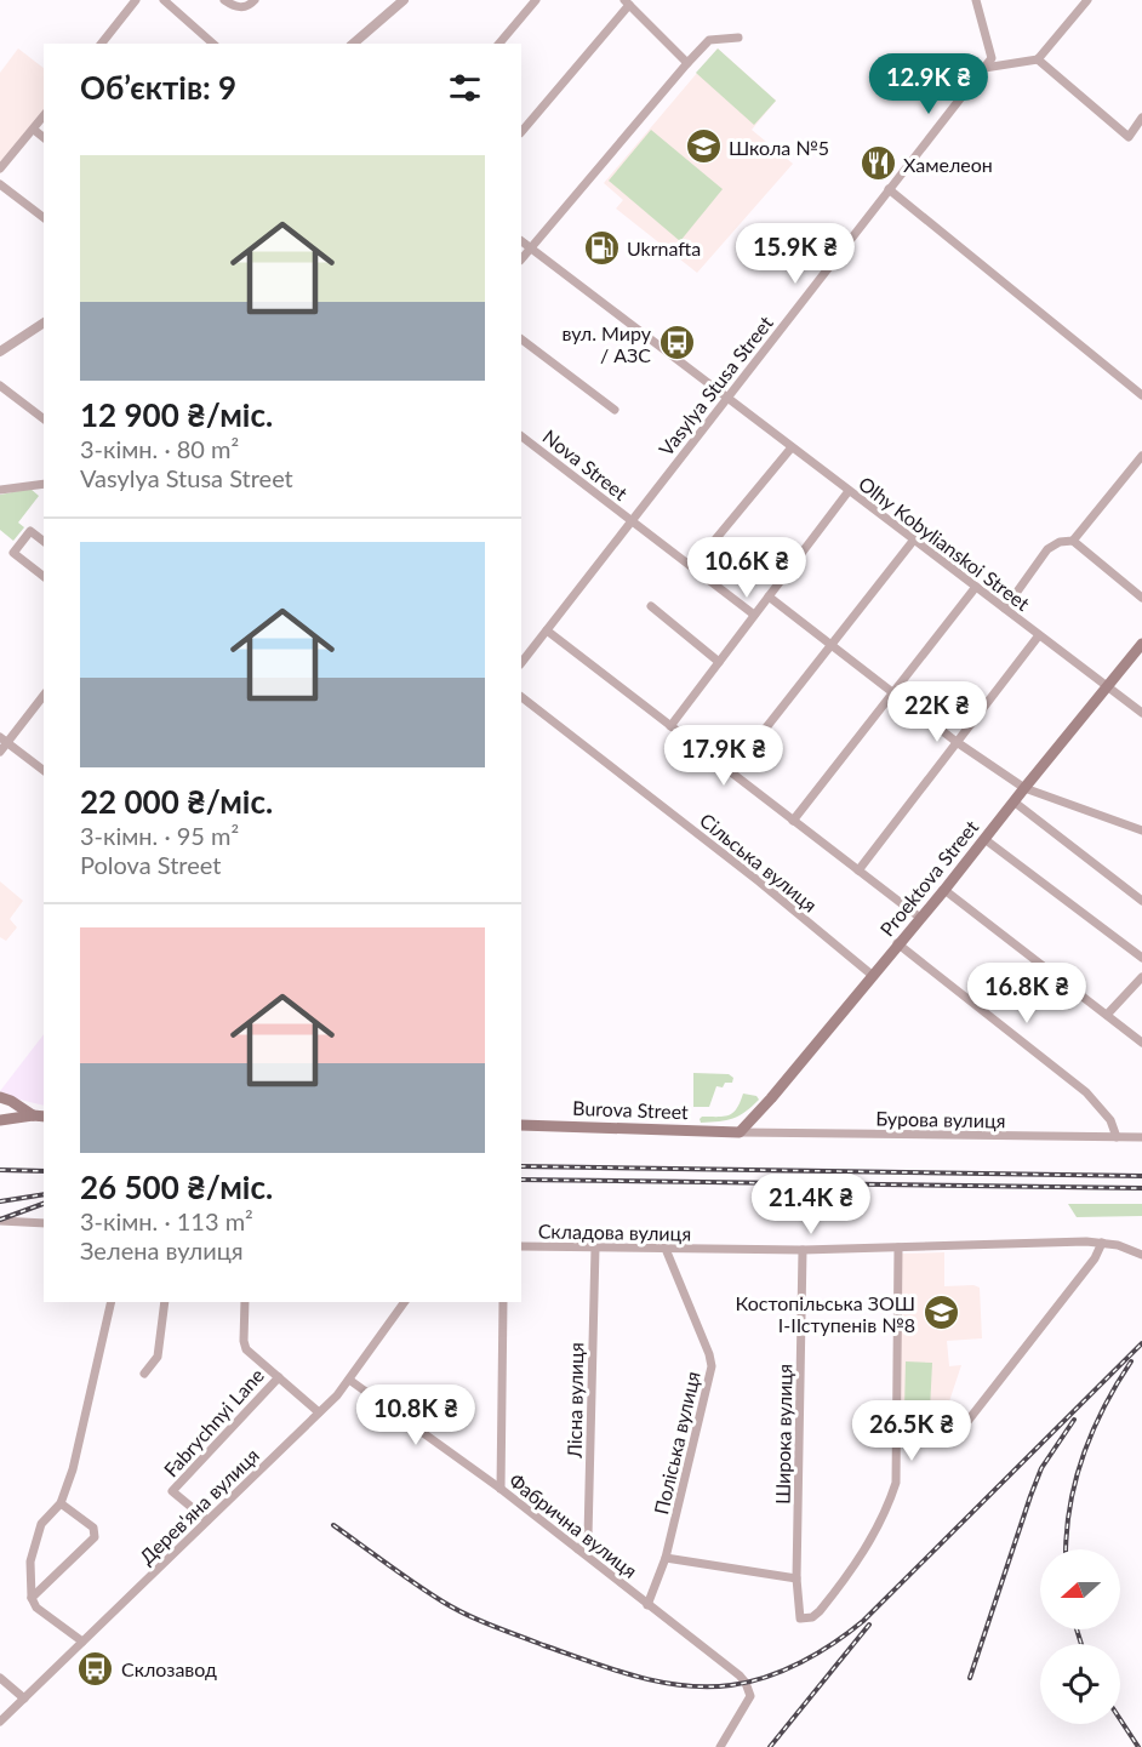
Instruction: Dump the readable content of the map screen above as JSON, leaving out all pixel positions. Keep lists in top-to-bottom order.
{
  "streets": {
    "main road": ["Proektova Street", "Burova Street"],
    "street": [
      "Vasylya Stusa Street",
      "Nova Street",
      "Olhy Kobylianskoi Street",
      "Сільська вулиця",
      "Бурова вулиця",
      "Складова вулиця",
      "Лісна вулиця",
      "Fabrychnyi Lane",
      "Широка вулиця",
      "Поліська вулиця",
      "Дерев'яна вулиця",
      "Фабрична вулиця"
    ]
  },
  "crossings": [
    ["Vasylya Stusa Street", "Nova Street"],
    ["Vasylya Stusa Street", "Olhy Kobylianskoi Street"],
    ["Olhy Kobylianskoi Street", "Proektova Street"],
    ["Сільська вулиця", "Proektova Street"],
    ["Proektova Street", "Burova Street"],
    ["Proektova Street", "Бурова вулиця"],
    ["Burova Street", "Бурова вулиця"],
    ["Складова вулиця", "Лісна вулиця"],
    ["Складова вулиця", "Широка вулиця"],
    ["Складова вулиця", "Поліська вулиця"],
    ["Лісна вулиця", "Фабрична вулиця"],
    ["Fabrychnyi Lane", "Дерев'яна вулиця"],
    ["Поліська вулиця", "Фабрична вулиця"],
    ["Дерев'яна вулиця", "Фабрична вулиця"]
  ],
  "places": {
    "school or university": ["Школа №5", "Костопільська ЗОШ І-ІІступенів №8"],
    "restaurant": ["Хамелеон"],
    "fuel station": ["Ukrnafta"],
    "bus stop": ["вул. Миру / АЗС", "Склозавод"]
  },
  "north": "left",
  "page": {
    "heading": "Об’єктів: 9",
    "price": [
      "12.9K ₴",
      "15.9K ₴",
      "10.6K ₴",
      "22K ₴",
      "17.9K ₴",
      "16.8K ₴",
      "21.4K ₴",
      "10.8K ₴",
      "26.5K ₴"
    ],
    "list": [
      {
        "name": "12 900 ₴/міс.",
        "note": "3-кімн. · 80 m² · Vasylya Stusa Street"
      },
      {
        "name": "22 000 ₴/міс.",
        "note": "3-кімн. · 95 m² · Polova Street"
      },
      {
        "name": "26 500 ₴/міс.",
        "note": "3-кімн. · 113 m² · Зелена вулиця"
      }
    ]
  }
}
